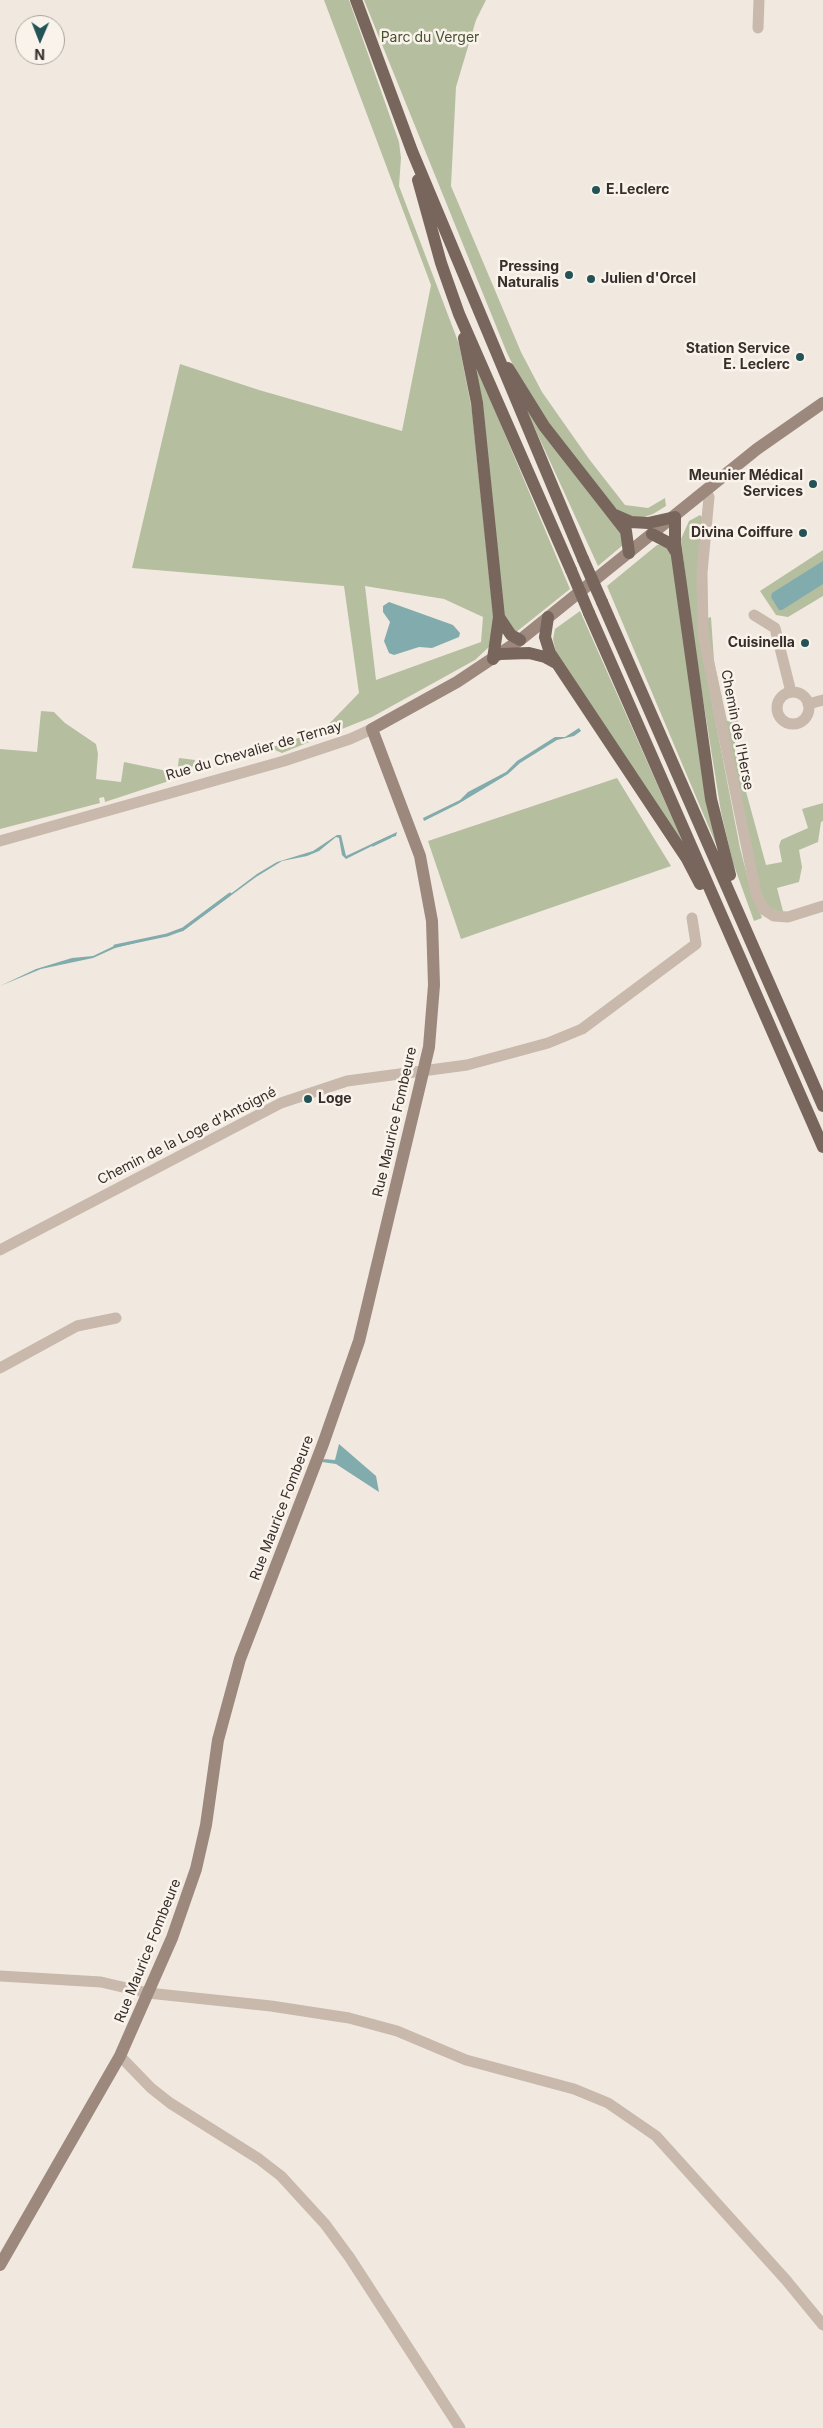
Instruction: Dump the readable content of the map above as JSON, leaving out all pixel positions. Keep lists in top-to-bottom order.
{
  "streets": {
    "street": [
      "Chemin de l'Herse",
      "Rue du Chevalier de Ternay",
      "Rue Maurice Fombeure",
      "Chemin de la Loge d'Antoigné"
    ]
  },
  "crossings": [
    ["Chemin de l'Herse", "Rue du Chevalier de Ternay"],
    ["Rue du Chevalier de Ternay", "Rue Maurice Fombeure"],
    ["Rue Maurice Fombeure", "Chemin de la Loge d'Antoigné"]
  ],
  "parks": ["Parc du Verger"],
  "places": [
    "E.Leclerc",
    "Pressing Naturalis",
    "Julien d'Orcel",
    "Station Service E. Leclerc",
    "Meunier Médical Services",
    "Divina Coiffure",
    "Cuisinella",
    "Loge"
  ],
  "north": "bottom"
}
